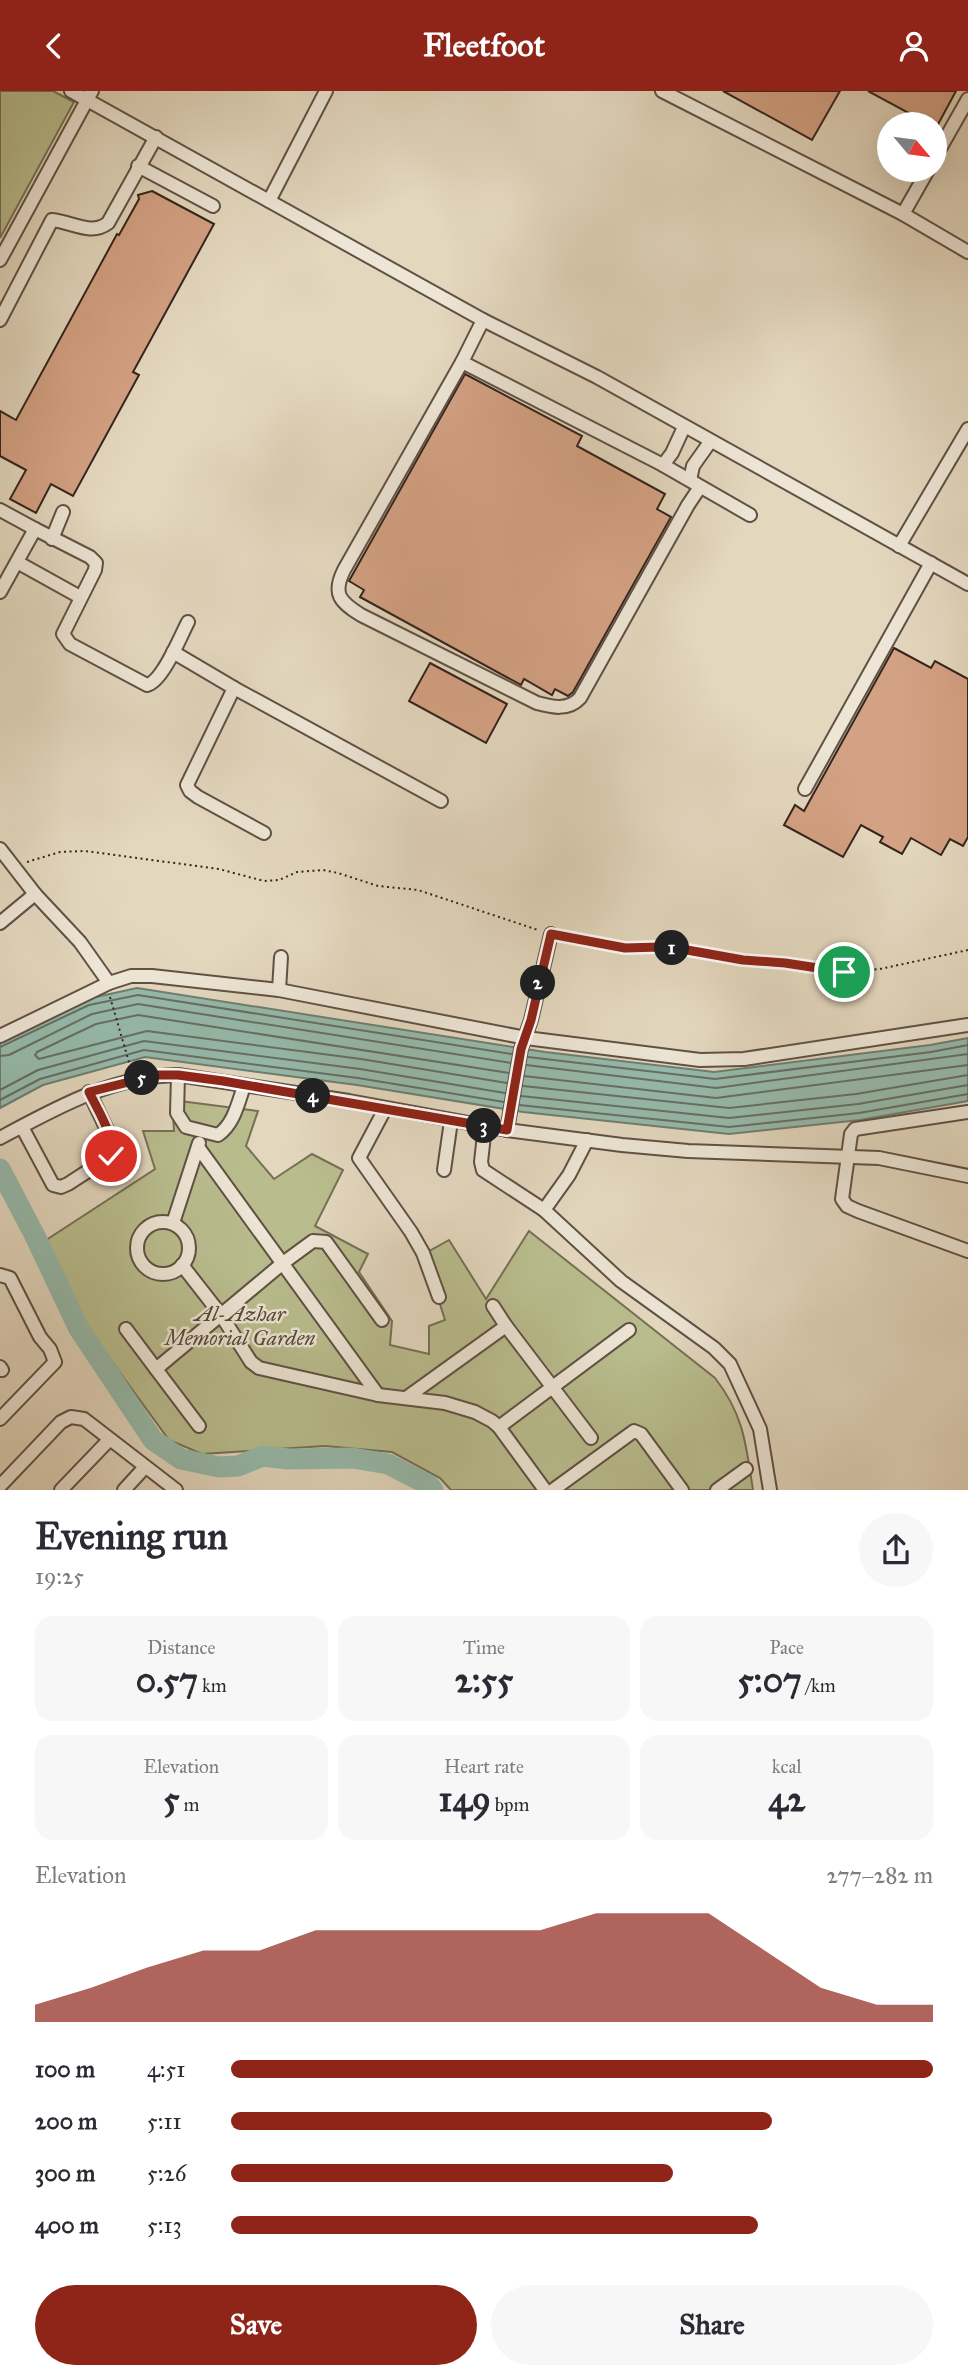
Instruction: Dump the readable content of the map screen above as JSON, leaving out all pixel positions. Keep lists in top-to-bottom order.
{
  "parks": ["Al-Azhar Memorial Garden"],
  "north": "bottom right",
  "page": {
    "header": "Fleetfoot",
    "pins": [
      "1",
      "2",
      "5",
      "4",
      "3"
    ],
    "heading": ["Evening run", "19:25"],
    "stats": [
      ["Distance", "0.57 km"],
      ["Time", "2:55"],
      ["Pace", "5:07 /km"],
      ["Elevation", "5 m"],
      ["Heart rate", "149 bpm"],
      ["kcal", "42"]
    ],
    "chart": ["Elevation", "277–282 m"],
    "list": [
      {
        "name": "100 m",
        "note": "4:51"
      },
      {
        "name": "200 m",
        "note": "5:11"
      },
      {
        "name": "300 m",
        "note": "5:26"
      },
      {
        "name": "400 m",
        "note": "5:13"
      }
    ],
    "buttons": ["Save", "Share"]
  }
}
